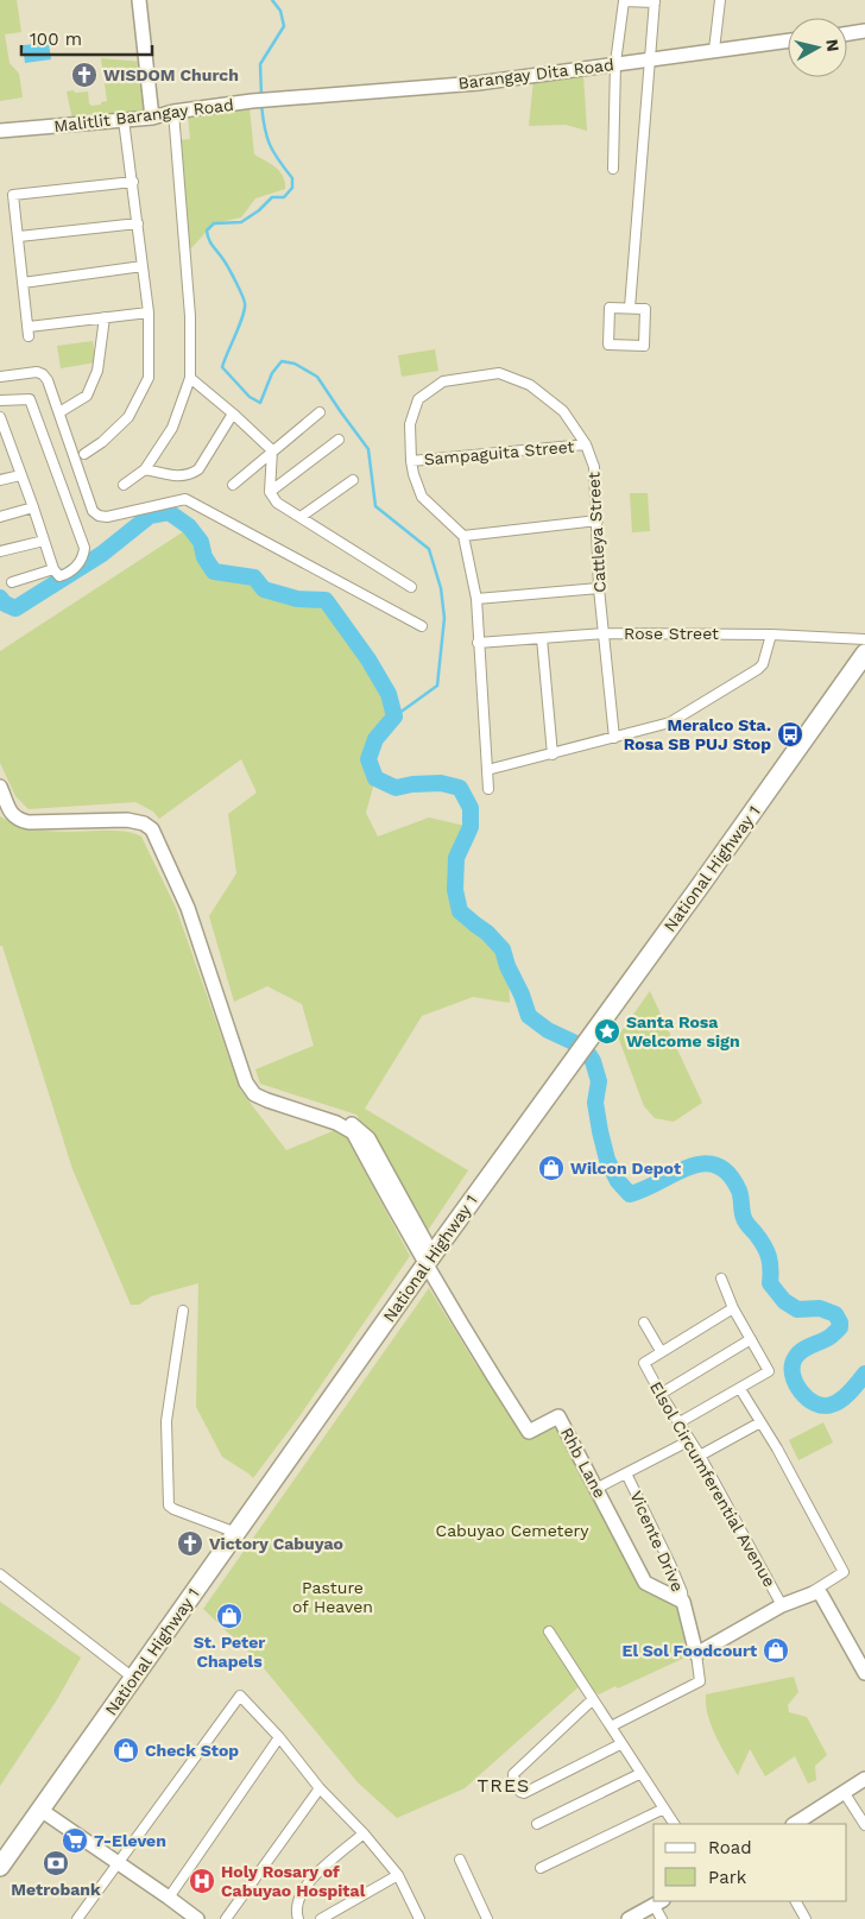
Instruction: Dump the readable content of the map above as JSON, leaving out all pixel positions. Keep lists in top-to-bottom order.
{
  "streets": {
    "highway": ["National Highway 1"],
    "street": [
      "Barangay Dita Road",
      "Malitlit Barangay Road",
      "Sampaguita Street",
      "Cattleya Street",
      "Rose Street",
      "Rhb Lane",
      "Elsol Circumferential Avenue",
      "Vicente Drive"
    ]
  },
  "crossings": [
    ["Barangay Dita Road", "Malitlit Barangay Road"],
    ["Sampaguita Street", "Cattleya Street"],
    ["Cattleya Street", "Rose Street"],
    ["National Highway 1", "Rhb Lane"],
    ["Rhb Lane", "Vicente Drive"]
  ],
  "districts": ["TRES"],
  "parks": ["Cabuyao Cemetery", "Pasture of Heaven"],
  "places": {
    "church": ["WISDOM Church", "Victory Cabuyao"],
    "bus stop": ["Meralco Sta. Rosa SB PUJ Stop"],
    "place": ["Santa Rosa Welcome sign"],
    "shop": [
      "Wilcon Depot",
      "St. Peter Chapels",
      "El Sol Foodcourt",
      "Check Stop"
    ],
    "supermarket": ["7-Eleven"],
    "bank": ["Metrobank"],
    "hospital": ["Holy Rosary of Cabuyao Hospital"]
  },
  "legend": ["Road", "Park"],
  "scale_bar": "100 m",
  "north": "right"
}
